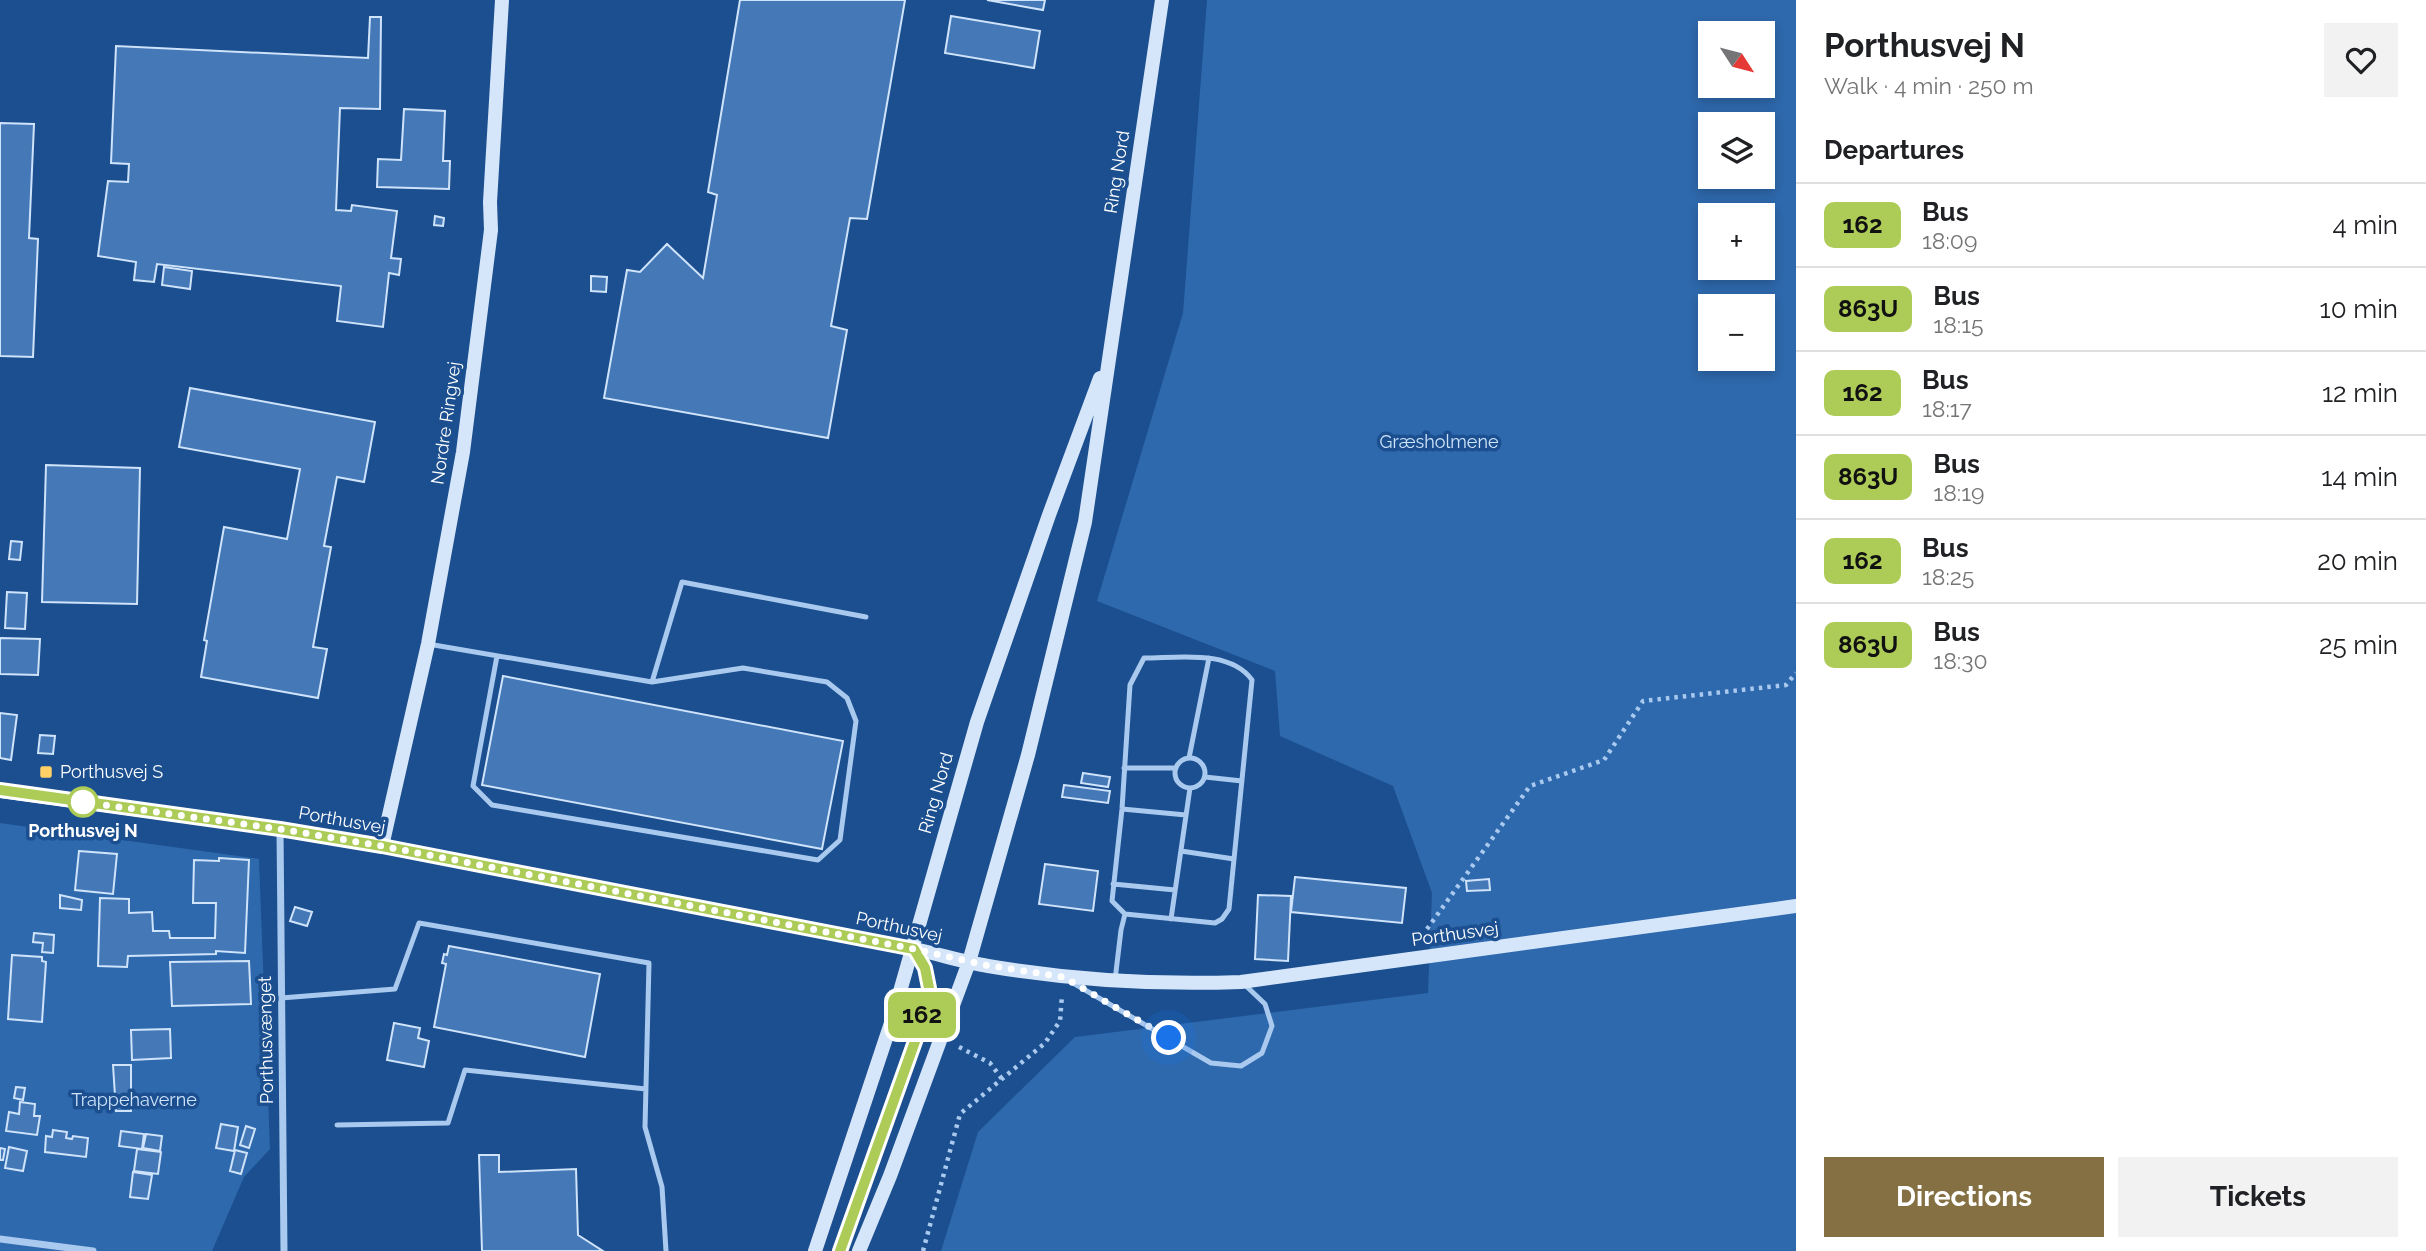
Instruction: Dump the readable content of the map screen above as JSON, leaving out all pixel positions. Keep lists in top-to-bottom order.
{
  "streets": {
    "street": [
      "Ring Nord",
      "Nordre Ringvej",
      "Porthusvej",
      "Porthusvænget"
    ]
  },
  "crossings": [
    ["Ring Nord", "Porthusvej"],
    ["Nordre Ringvej", "Porthusvej"],
    ["Porthusvej", "Porthusvænget"]
  ],
  "parks": ["Græsholmene", "Trappehaverne"],
  "places": {
    "transit": ["Porthusvej S"],
    "other": ["Porthusvej N"]
  },
  "lines": ["bus line 162"],
  "north": "bottom right",
  "page": {
    "on_map": "162",
    "heading": [
      ["Porthusvej N", "Walk · 4 min · 250 m"],
      "Departures"
    ],
    "map_buttons": ["+", "−"],
    "list": [
      {
        "mark": "162",
        "name": "Bus",
        "note": "18:09",
        "value": "4 min"
      },
      {
        "mark": "863U",
        "name": "Bus",
        "note": "18:15",
        "value": "10 min"
      },
      {
        "mark": "162",
        "name": "Bus",
        "note": "18:17",
        "value": "12 min"
      },
      {
        "mark": "863U",
        "name": "Bus",
        "note": "18:19",
        "value": "14 min"
      },
      {
        "mark": "162",
        "name": "Bus",
        "note": "18:25",
        "value": "20 min"
      },
      {
        "mark": "863U",
        "name": "Bus",
        "note": "18:30",
        "value": "25 min"
      }
    ],
    "buttons": ["Directions", "Tickets"]
  }
}
